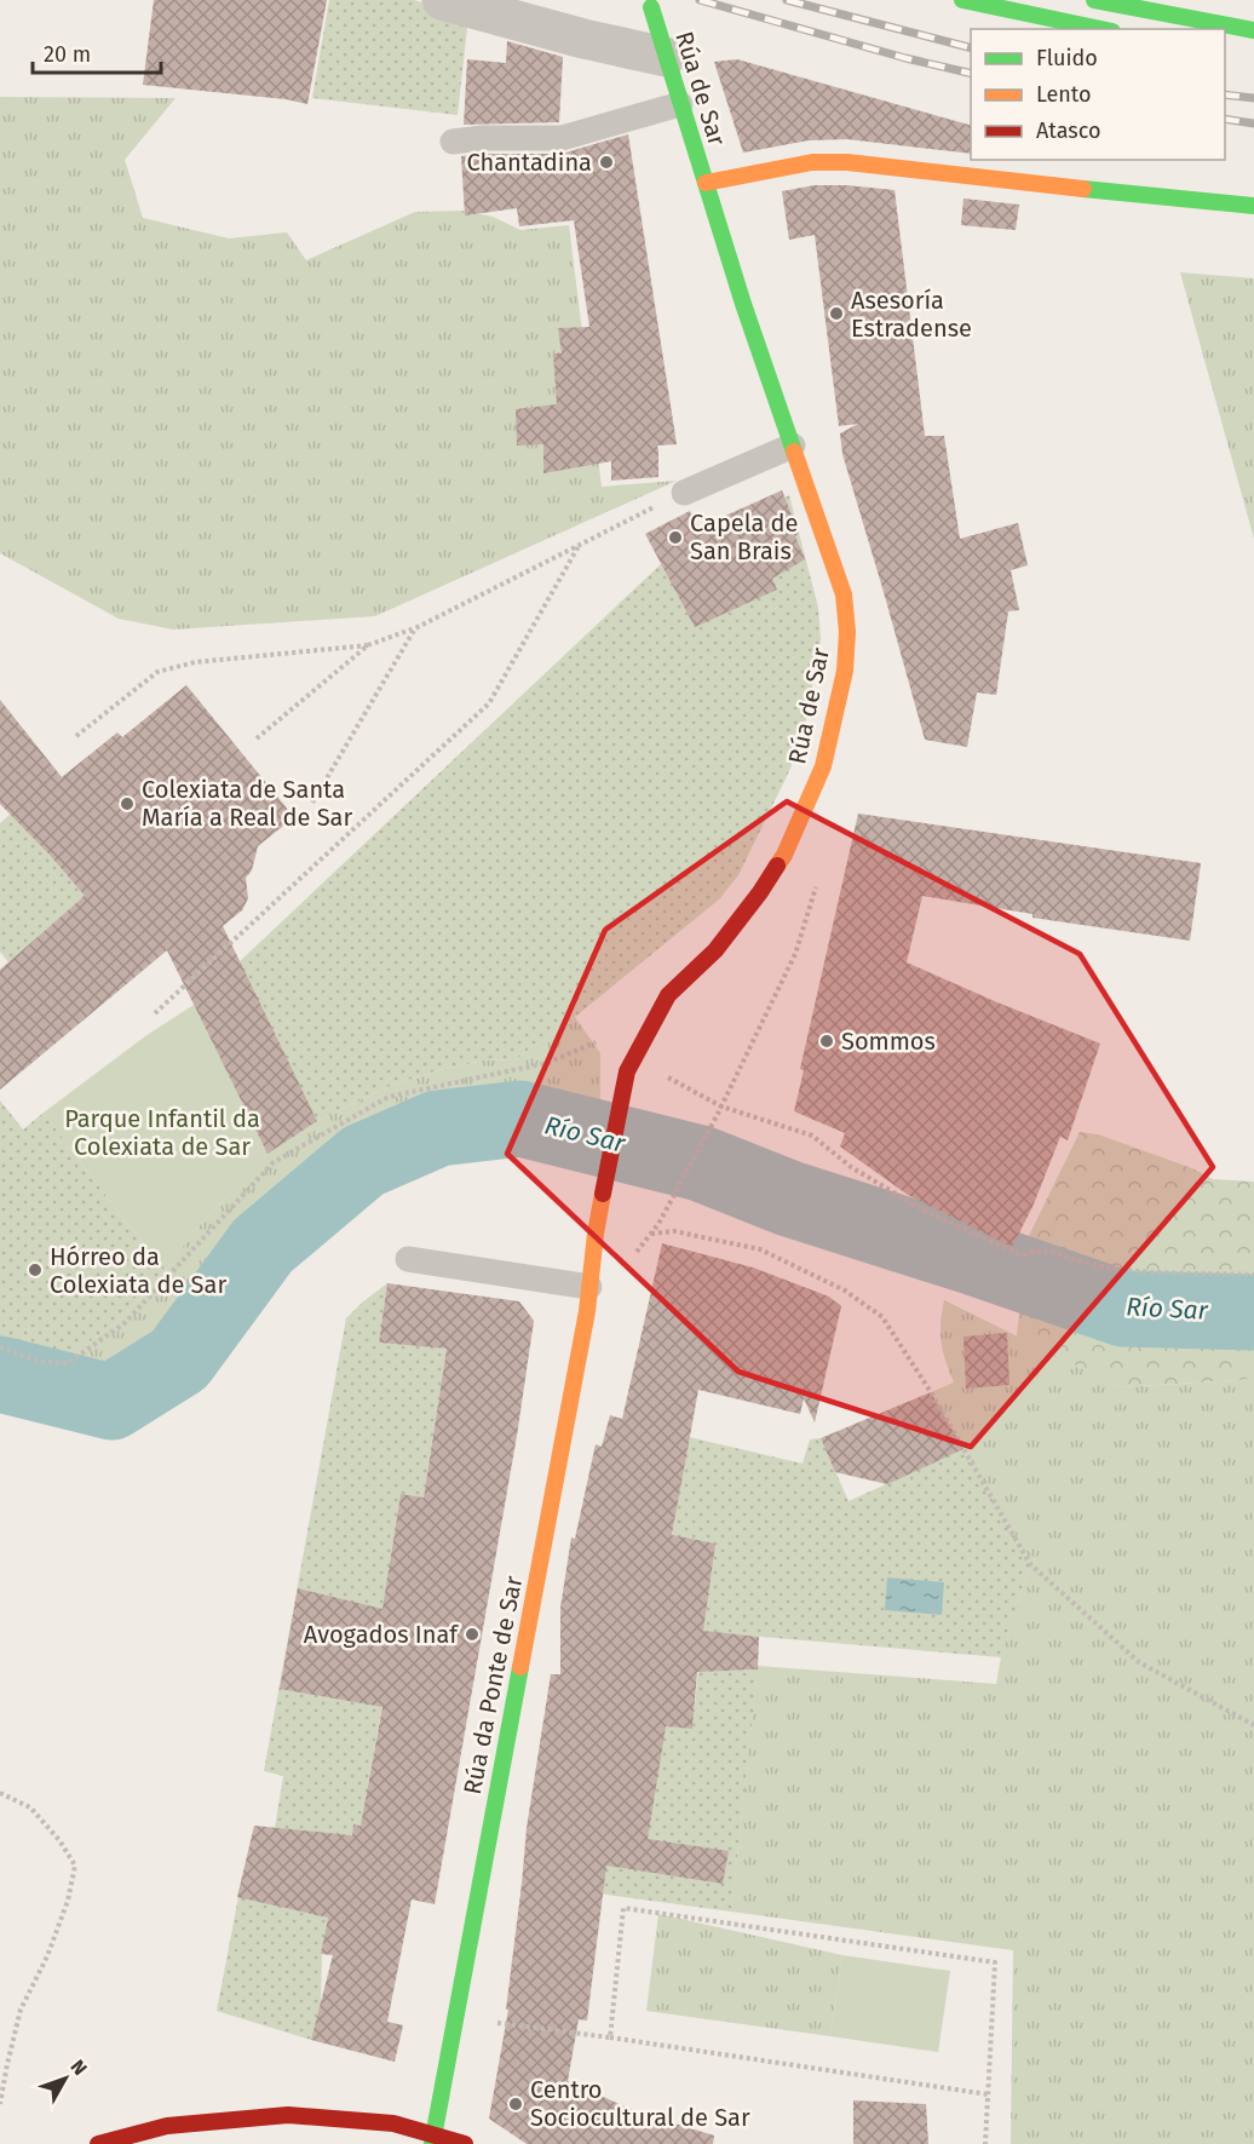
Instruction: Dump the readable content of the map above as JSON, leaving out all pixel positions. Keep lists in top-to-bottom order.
{
  "streets": {
    "main road": ["Rúa de Sar", "Rúa da Ponte de Sar"]
  },
  "crossings": [
    ["Rúa de Sar", "Rúa da Ponte de Sar"]
  ],
  "water": ["Río Sar"],
  "parks": ["Parque Infantil da Colexiata de Sar"],
  "places": [
    "Chantadina",
    "Asesoría Estradense",
    "Capela de San Brais",
    "Colexiata de Santa María a Real de Sar",
    "Sommos",
    "Hórreo da Colexiata de Sar",
    "Avogados Inaf",
    "Centro Sociocultural de Sar"
  ],
  "legend": ["Fluido", "Lento", "Atasco"],
  "scale_bar": "20 m",
  "north": "top right"
}
